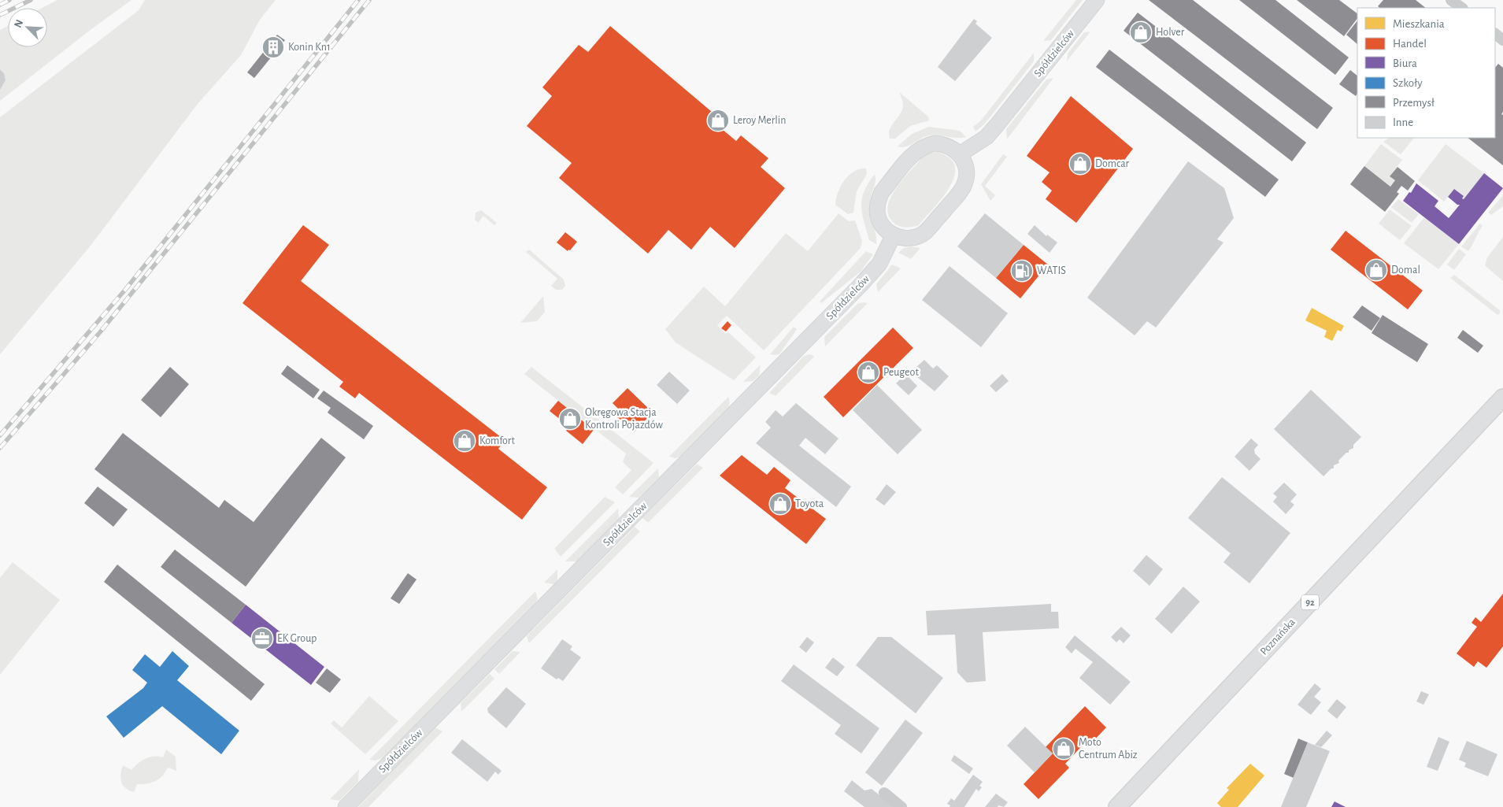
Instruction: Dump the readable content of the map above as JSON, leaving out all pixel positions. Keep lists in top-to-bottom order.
{
  "streets": {
    "main road": ["92", "Poznańska"],
    "street": ["Spółdzielców"]
  },
  "places": {
    "shop": [
      "Holver",
      "Leroy Merlin",
      "Domcar",
      "Domal",
      "Peugeot",
      "Okręgowa Stacja Kontroli Pojazdów",
      "Komfort",
      "Toyota",
      "Moto Centrum Abiz"
    ],
    "building": ["Konin Kn1"],
    "fuel station": ["WATIS"],
    "office": ["EK Group"]
  },
  "legend": [
    "Mieszkania",
    "Handel",
    "Biura",
    "Szkoły",
    "Przemysł",
    "Inne"
  ],
  "north": "top left"
}
